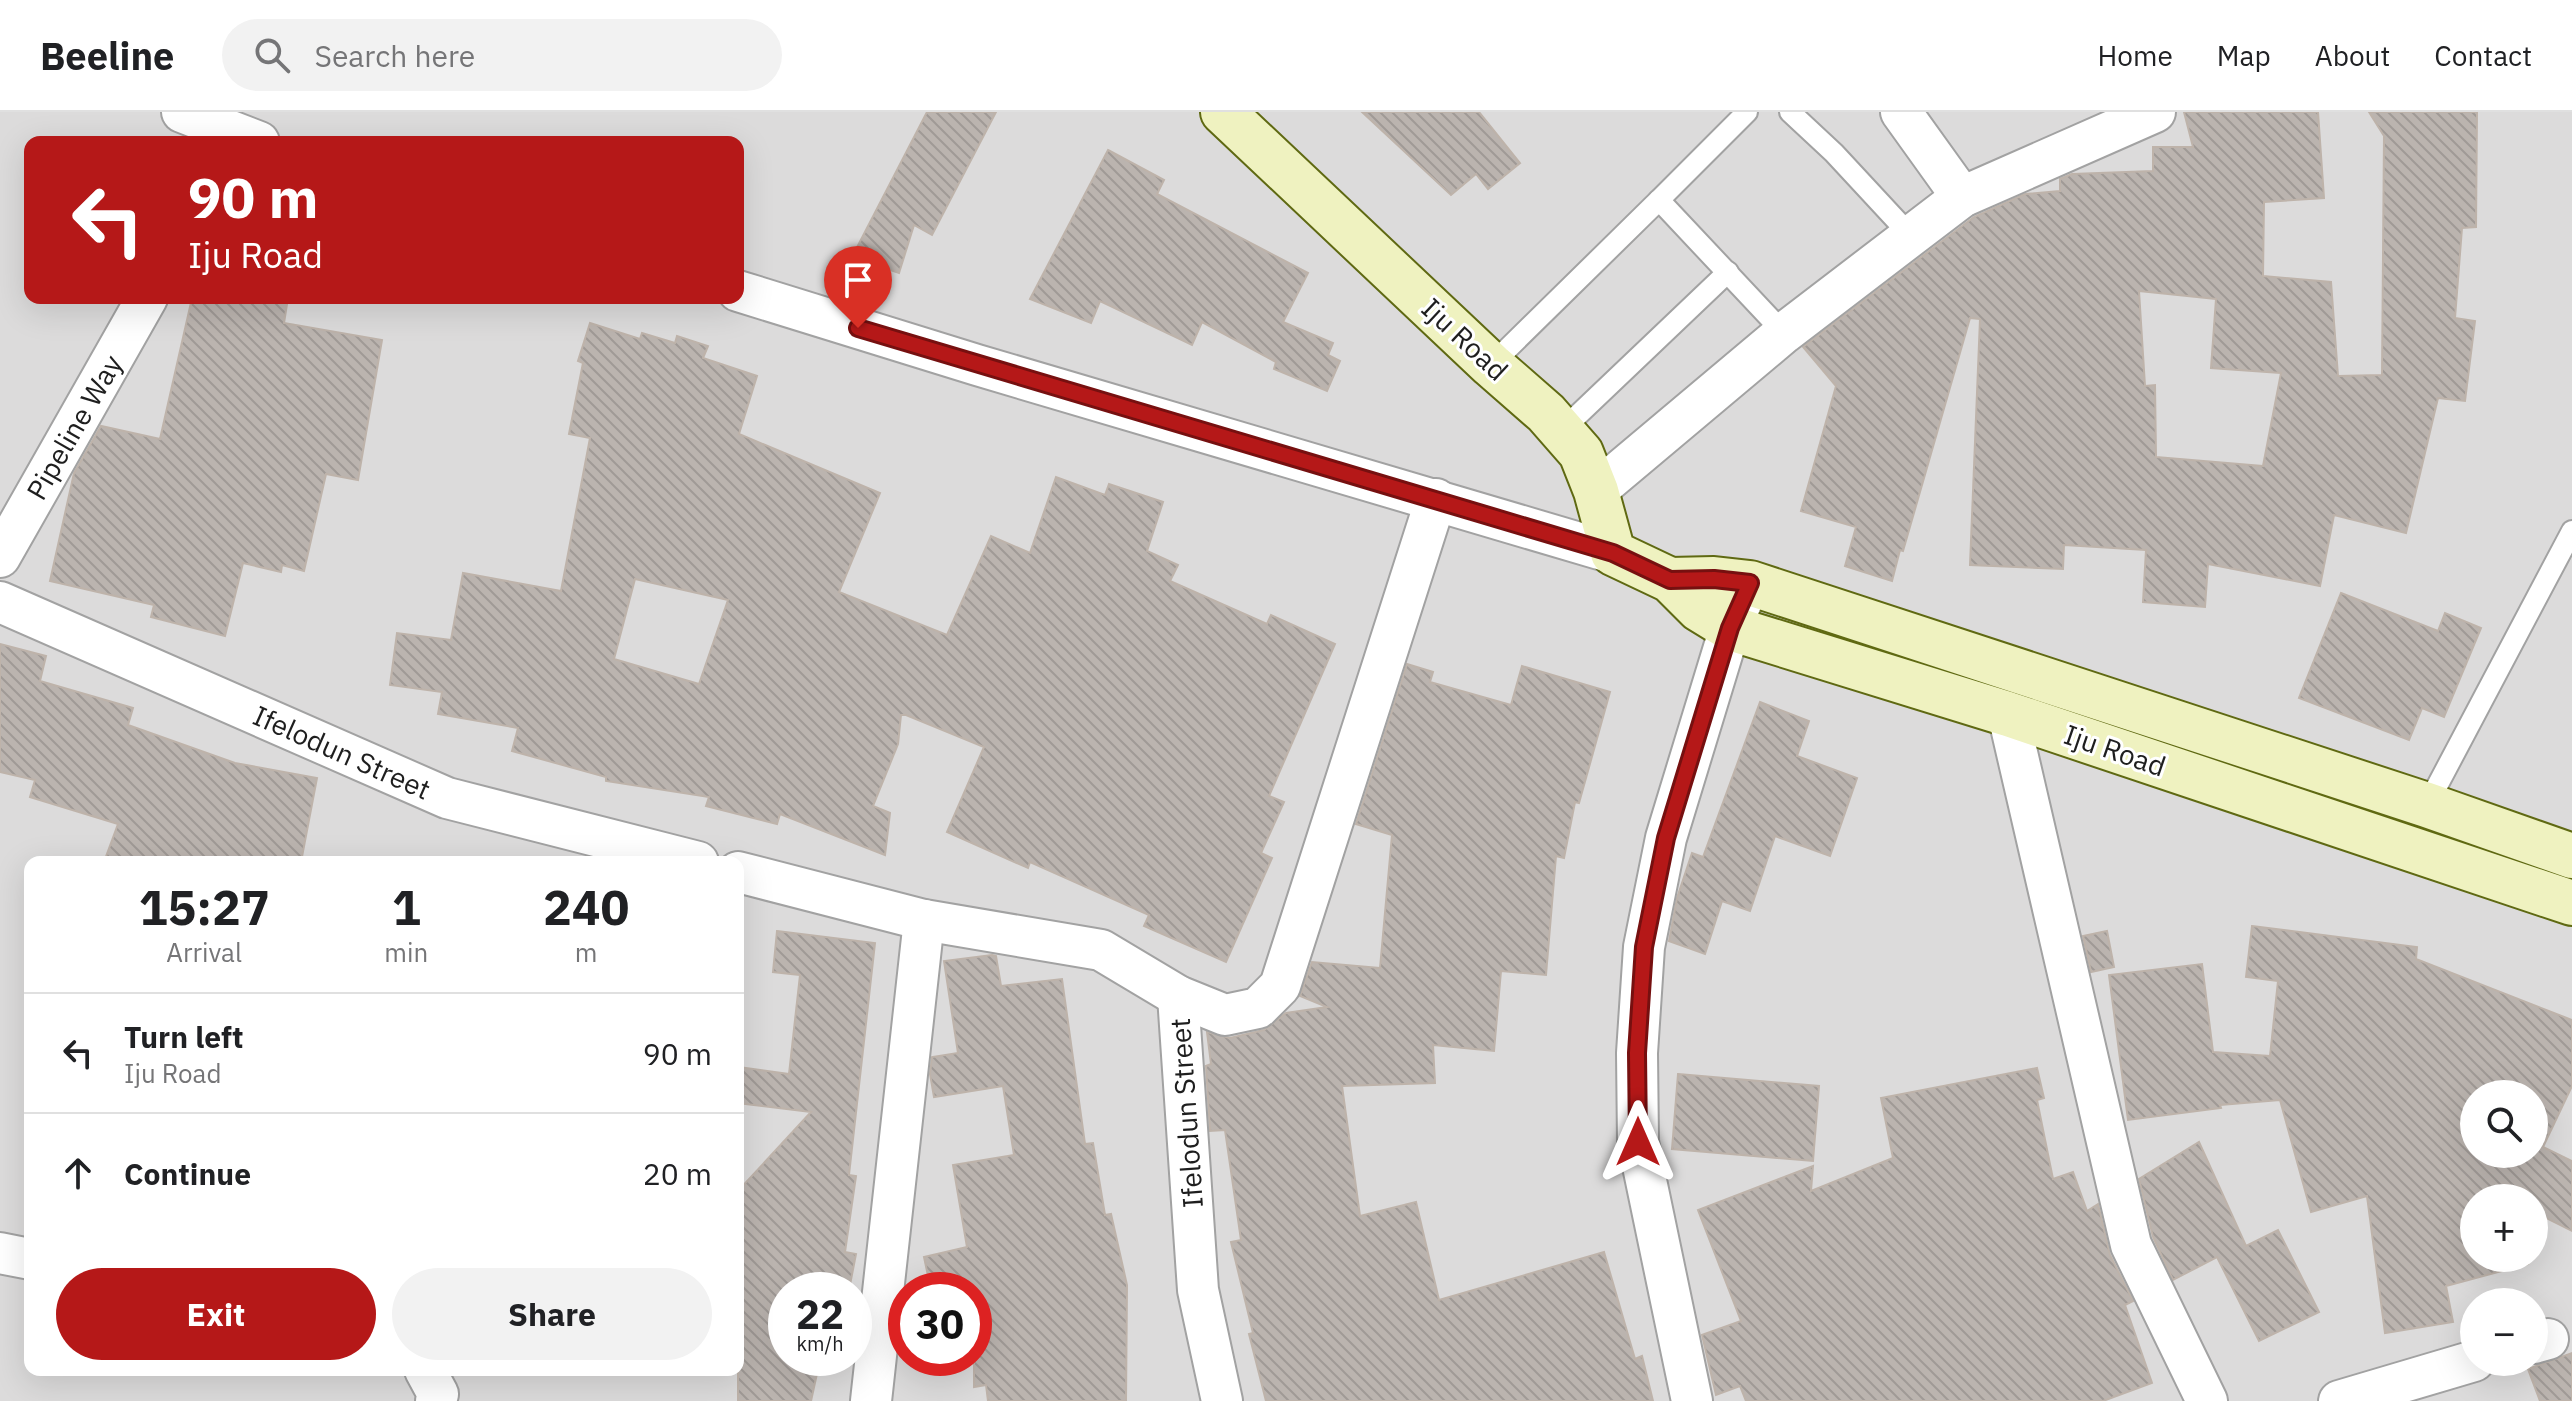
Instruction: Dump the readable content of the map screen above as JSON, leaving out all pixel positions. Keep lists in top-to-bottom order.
{
  "streets": {
    "main road": ["Iju Road"],
    "street": ["Pipeline Way", "Ifelodun Street"]
  },
  "page": {
    "header": "Beeline",
    "search": "Search here",
    "nav": [
      "Home",
      "Map",
      "About",
      "Contact"
    ],
    "turn": ["90 m", "Iju Road"],
    "eta": [
      "15:27",
      "Arrival",
      "1",
      "min",
      "240",
      "m"
    ],
    "list": [
      {
        "name": "Turn left",
        "note": "Iju Road",
        "value": "90 m"
      },
      {
        "name": "Continue",
        "value": "20 m"
      }
    ],
    "map_buttons": ["+", "−"],
    "buttons": ["Exit", "Share"],
    "speed": "22 km/h",
    "limit": "30"
  }
}
